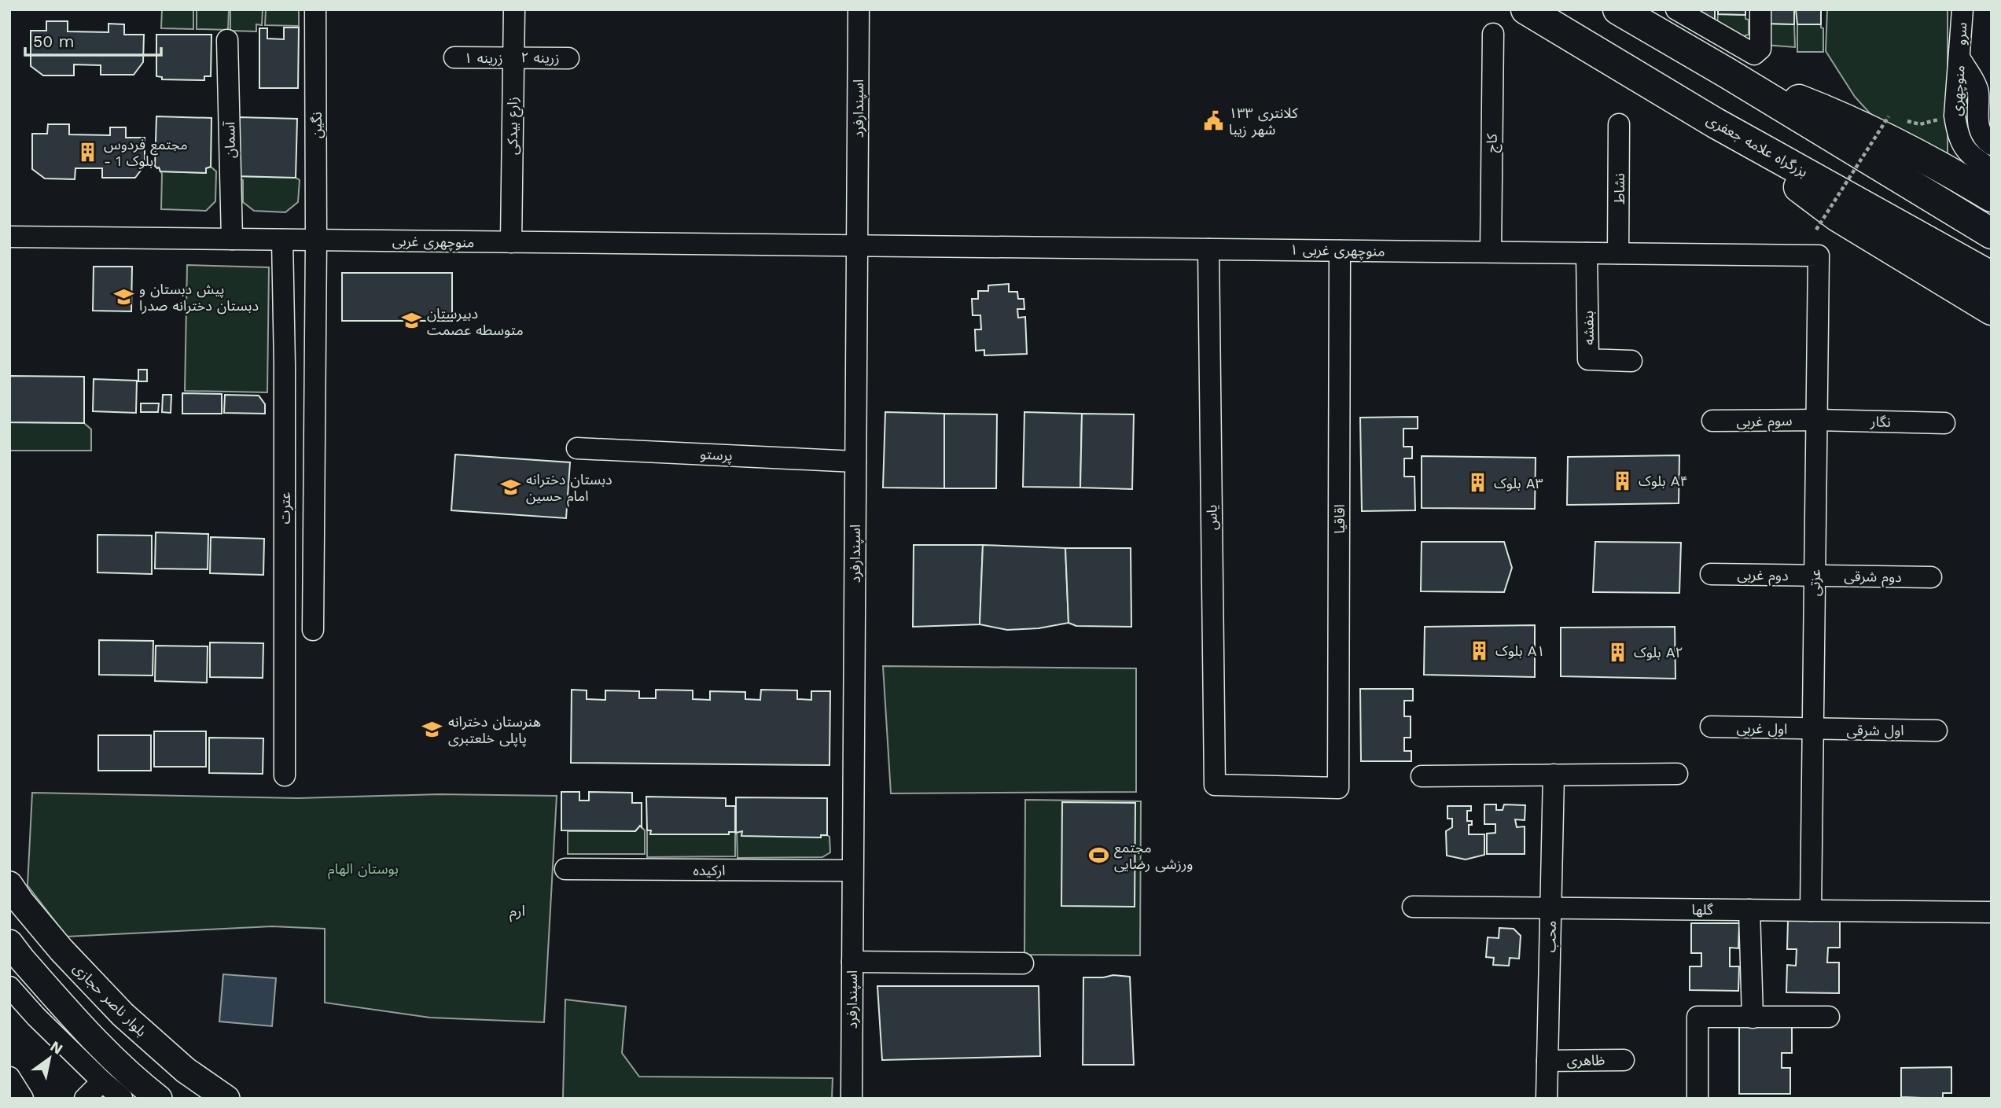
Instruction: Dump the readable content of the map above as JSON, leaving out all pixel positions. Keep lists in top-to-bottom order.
{
  "streets": {
    "highway": ["بزرگراه علامه جعفری"],
    "main road": ["بلوار ناصر حجازی"],
    "street": [
      "سرو",
      "زرینه ۱",
      "زرینه ۲",
      "منوچهری",
      "اسپندارفرد",
      "نگین",
      "زارع بیدکی",
      "آسمان",
      "کاج",
      "نشاط",
      "منوچهری غربی",
      "منوچهری غربی ۱",
      "بنفشه",
      "سوم غربی",
      "نگار",
      "پرستو",
      "عترت",
      "یاس",
      "اقاقیا",
      "دوم غربی",
      "دوم شرقی",
      "عزتی",
      "اول غربی",
      "اول شرقی",
      "ارکیده",
      "گلها",
      "محب",
      "ظاهری"
    ]
  },
  "crossings": [
    ["سرو", "منوچهری"],
    ["زرینه ۱", "زرینه ۲"],
    ["زرینه ۱", "زارع بیدکی"],
    ["زرینه ۲", "زارع بیدکی"],
    ["اسپندارفرد", "منوچهری غربی"],
    ["اسپندارفرد", "منوچهری غربی ۱"],
    ["اسپندارفرد", "پرستو"],
    ["اسپندارفرد", "ارکیده"],
    ["نگین", "منوچهری غربی"],
    ["زارع بیدکی", "منوچهری غربی"],
    ["آسمان", "منوچهری غربی"],
    ["کاج", "منوچهری غربی ۱"],
    ["نشاط", "منوچهری غربی ۱"],
    ["منوچهری غربی", "منوچهری غربی ۱"],
    ["منوچهری غربی", "عترت"],
    ["منوچهری غربی ۱", "بنفشه"],
    ["منوچهری غربی ۱", "یاس"],
    ["منوچهری غربی ۱", "اقاقیا"],
    ["منوچهری غربی ۱", "عزتی"],
    ["سوم غربی", "نگار"],
    ["سوم غربی", "عزتی"],
    ["نگار", "عزتی"],
    ["یاس", "اقاقیا"],
    ["دوم غربی", "دوم شرقی"],
    ["دوم غربی", "عزتی"],
    ["دوم شرقی", "عزتی"],
    ["عزتی", "اول غربی"],
    ["عزتی", "اول شرقی"],
    ["عزتی", "گلها"],
    ["اول غربی", "اول شرقی"],
    ["گلها", "محب"],
    ["محب", "ظاهری"]
  ],
  "districts": ["ارم"],
  "parks": ["بوستان الهام"],
  "places": {
    "public building": ["کلانتری ۱۳۳ شهر زیبا"],
    "building": [
      "مجتمع فردوس - بلوک 1",
      "بلوک A۴",
      "بلوک A۳",
      "بلوک A۱",
      "بلوک A۲"
    ],
    "school or university": [
      "پیش دبستان و دبستان دخترانه صدرا",
      "دبیرستان متوسطه عصمت",
      "دبستان دخترانه امام حسین",
      "هنرستان دخترانه پاپلی خلعتبری"
    ],
    "sports": ["مجتمع ورزشی رضایی"]
  },
  "scale_bar": "50 m",
  "north": "top right"
}
